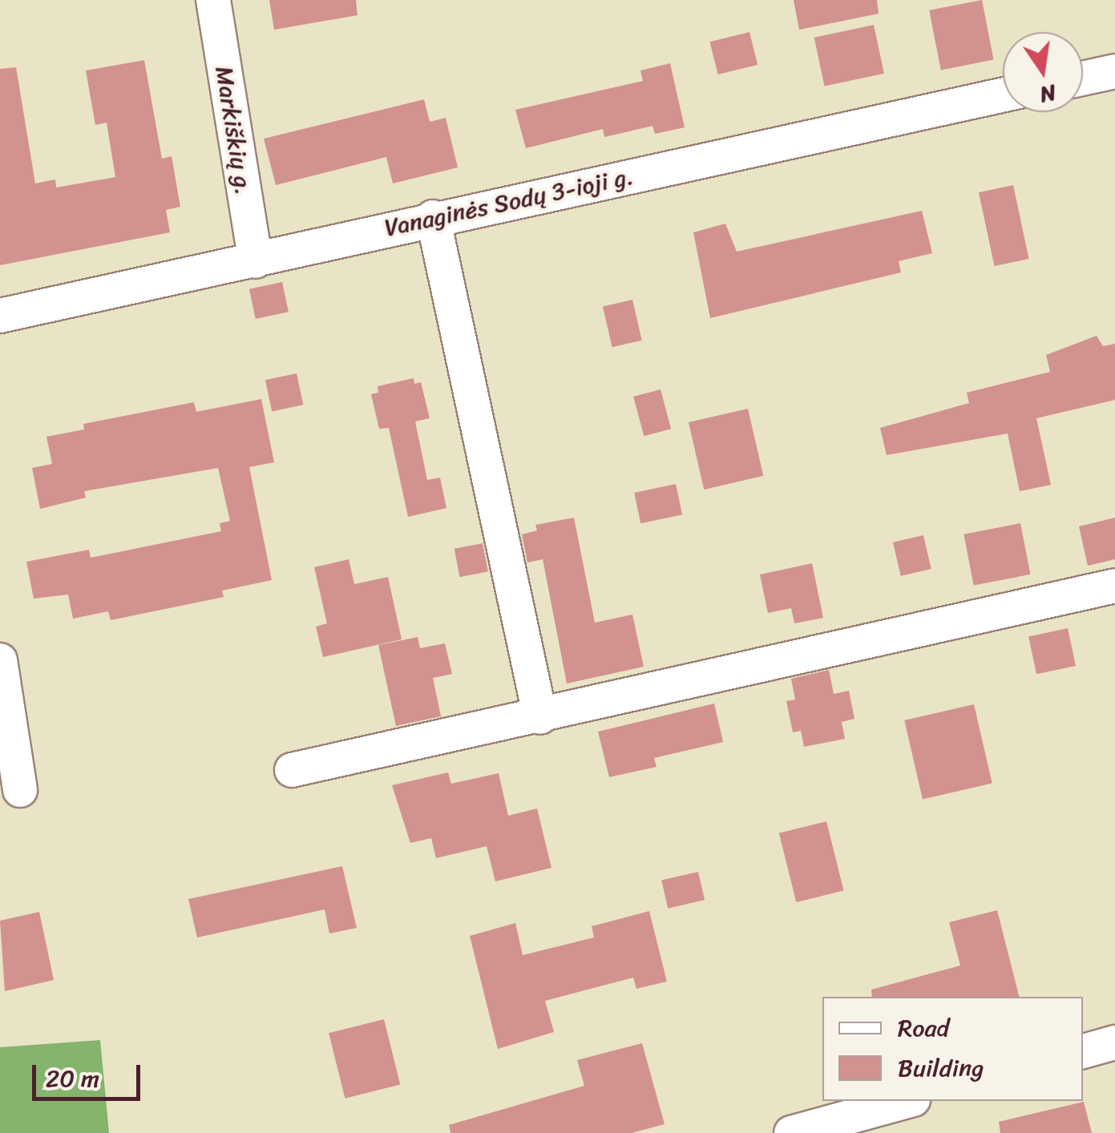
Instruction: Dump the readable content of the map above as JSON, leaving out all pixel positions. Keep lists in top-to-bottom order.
{
  "streets": {
    "street": ["Markiškių g.", "Vanaginės Sodų 3-ioji g."]
  },
  "crossings": [
    ["Markiškių g.", "Vanaginės Sodų 3-ioji g."]
  ],
  "legend": ["Road", "Building"],
  "scale_bar": "20 m",
  "north": "bottom"
}
